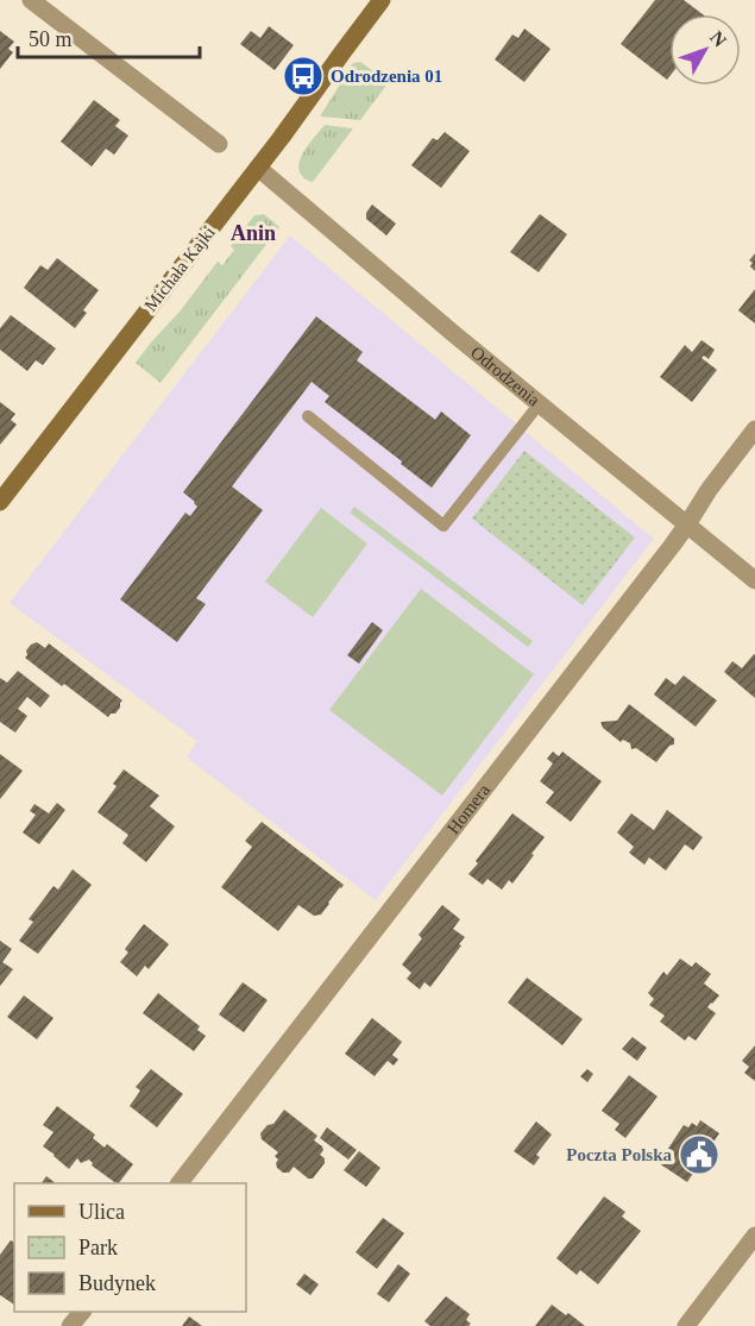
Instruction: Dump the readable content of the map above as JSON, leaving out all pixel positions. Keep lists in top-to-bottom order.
{
  "streets": {
    "street": ["Michała Kajki", "Odrodzenia", "Homera"]
  },
  "crossings": [
    ["Michała Kajki", "Odrodzenia"],
    ["Odrodzenia", "Homera"]
  ],
  "districts": ["Anin"],
  "places": {
    "bus stop": ["Odrodzenia 01"],
    "public building": ["Poczta Polska"]
  },
  "legend": ["Ulica", "Park", "Budynek"],
  "scale_bar": "50 m",
  "north": "top right"
}
